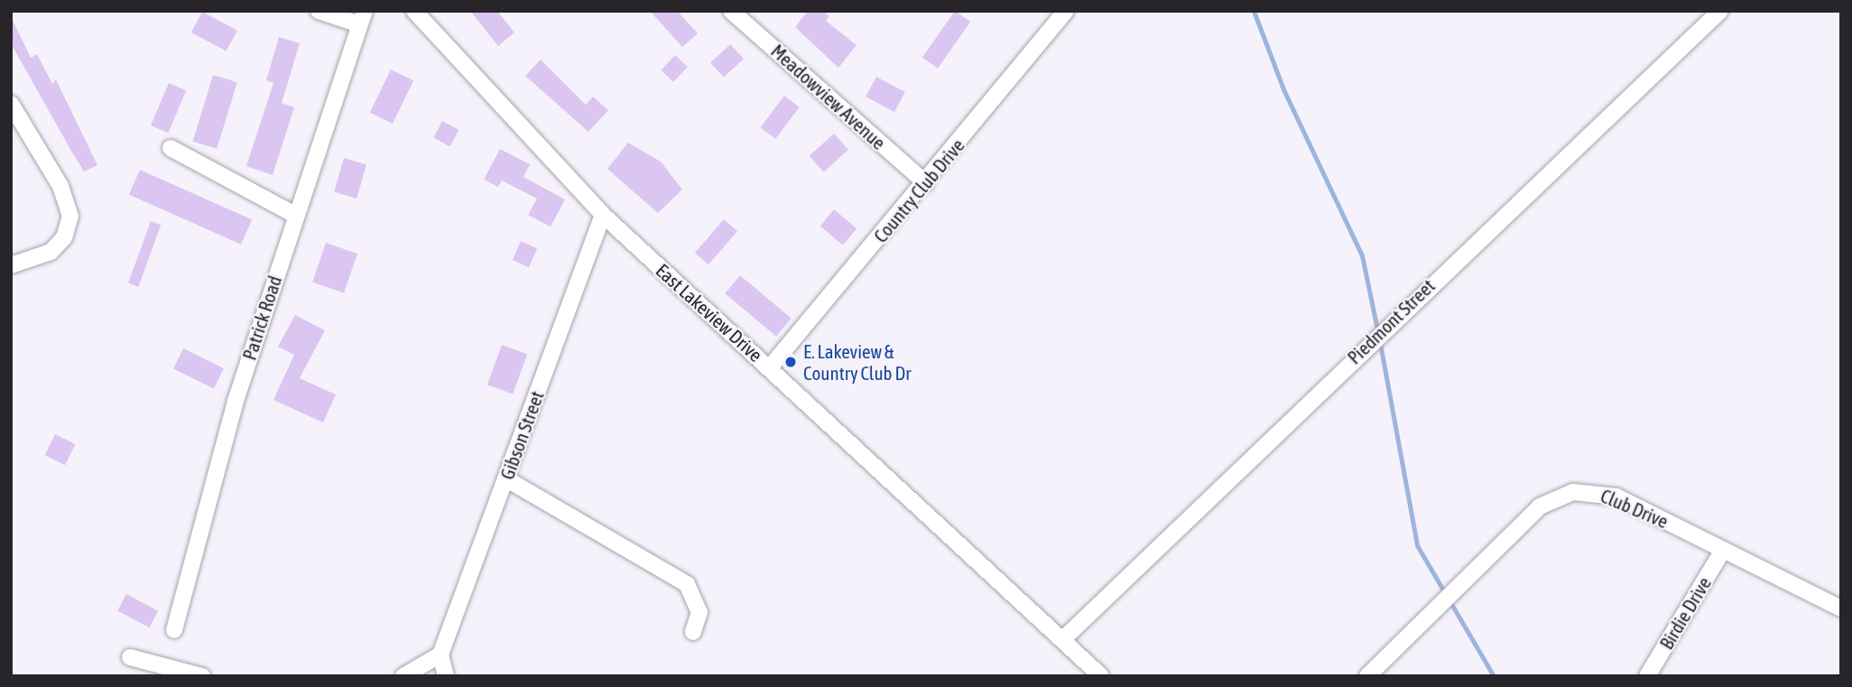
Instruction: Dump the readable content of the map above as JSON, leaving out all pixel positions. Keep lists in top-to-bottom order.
{
  "streets": {
    "street": [
      "Meadowview Avenue",
      "Country Club Drive",
      "East Lakeview Drive",
      "Patrick Road",
      "Piedmont Street",
      "Gibson Street",
      "Club Drive",
      "Birdie Drive"
    ]
  },
  "crossings": [
    ["Meadowview Avenue", "Country Club Drive"],
    ["Country Club Drive", "East Lakeview Drive"],
    ["East Lakeview Drive", "Piedmont Street"],
    ["East Lakeview Drive", "Gibson Street"],
    ["Club Drive", "Birdie Drive"]
  ],
  "places": ["E. Lakeview & Country Club Dr"]
}
